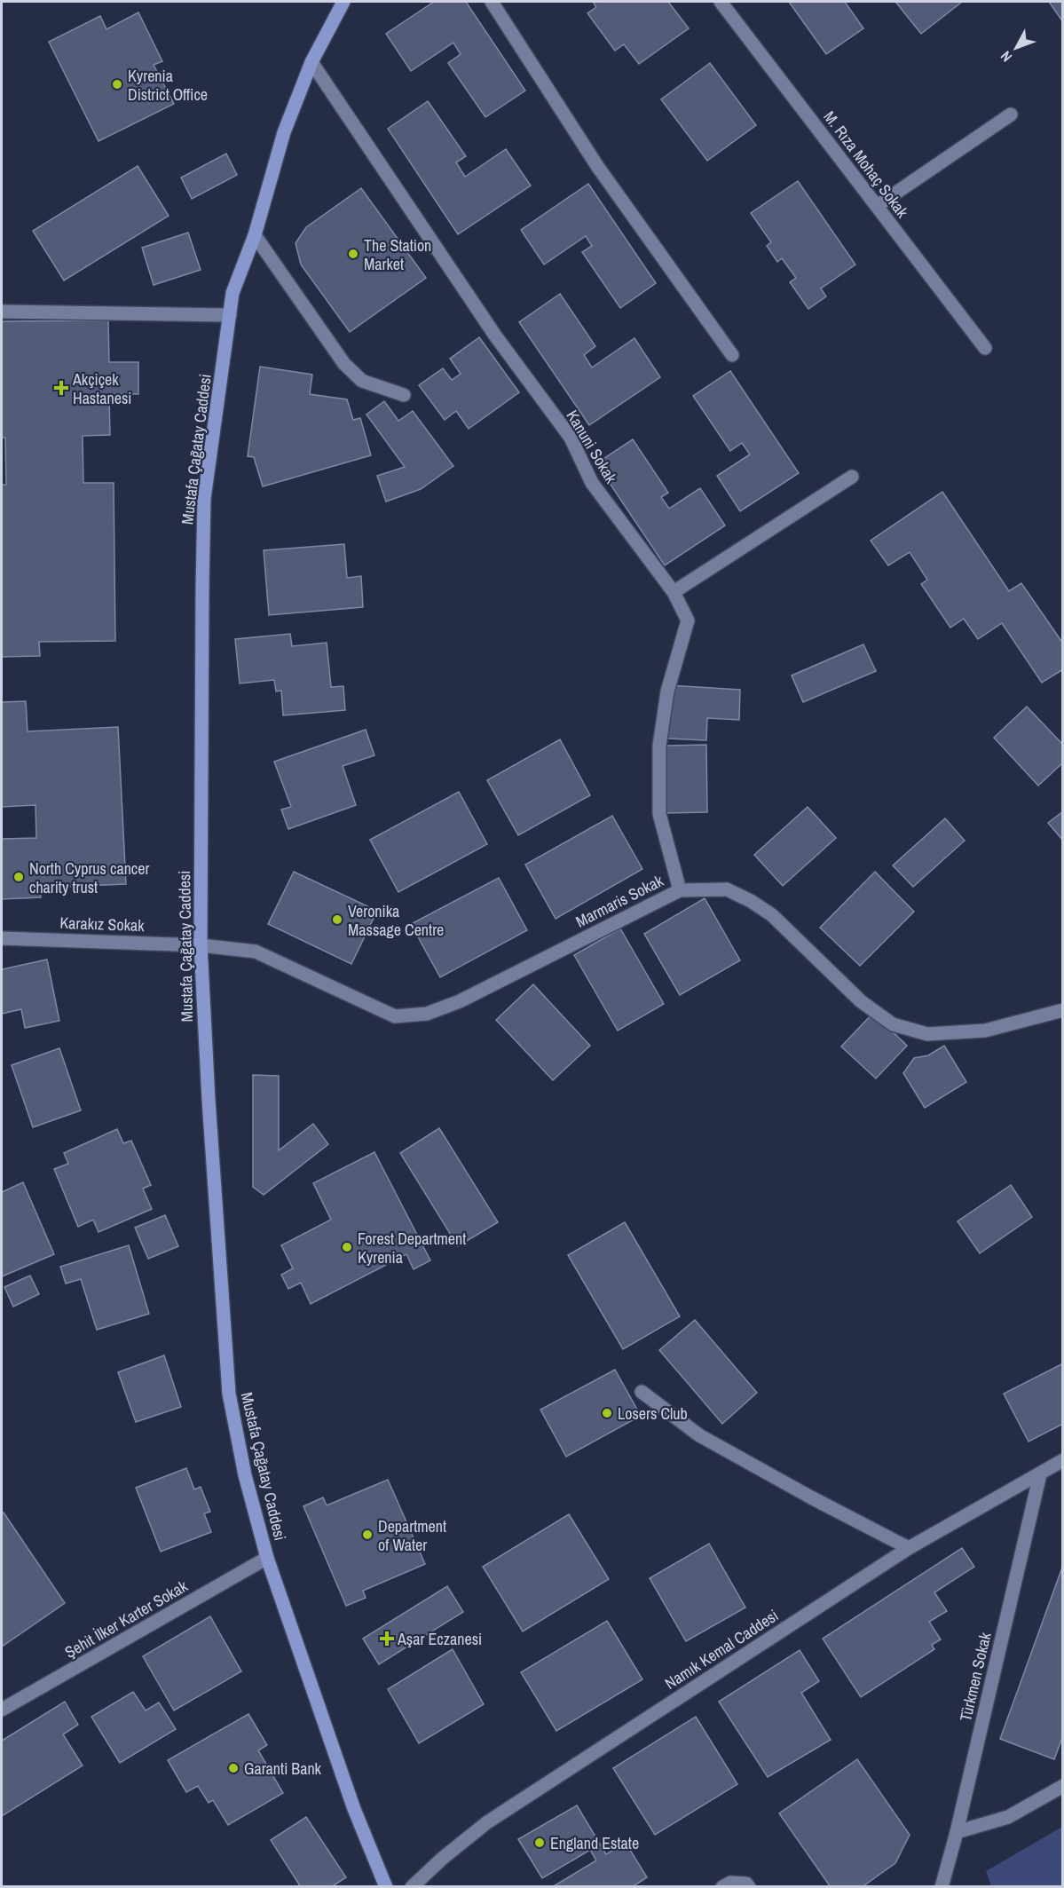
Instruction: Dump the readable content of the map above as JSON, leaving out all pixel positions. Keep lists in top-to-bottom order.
{
  "streets": {
    "main road": ["Mustafa Çağatay Caddesi"],
    "street": [
      "M. Rıza Mohaç Sokak",
      "Kanuni Sokak",
      "Marmaris Sokak",
      "Karakız Sokak",
      "Şehit İlker Karter Sokak",
      "Namık Kemal Caddesi",
      "Türkmen Sokak"
    ]
  },
  "crossings": [
    ["Kanuni Sokak", "Mustafa Çağatay Caddesi"],
    ["Kanuni Sokak", "Marmaris Sokak"],
    ["Mustafa Çağatay Caddesi", "Marmaris Sokak"],
    ["Mustafa Çağatay Caddesi", "Karakız Sokak"],
    ["Mustafa Çağatay Caddesi", "Şehit İlker Karter Sokak"],
    ["Marmaris Sokak", "Karakız Sokak"],
    ["Namık Kemal Caddesi", "Türkmen Sokak"]
  ],
  "places": {
    "other": [
      "Kyrenia District Office",
      "The Station Market",
      "North Cyprus cancer charity trust",
      "Veronika Massage Centre",
      "Forest Department Kyrenia",
      "Losers Club",
      "Department of Water",
      "Garanti Bank",
      "England Estate"
    ],
    "health": ["Akçiçek Hastanesi", "Aşar Eczanesi"]
  },
  "north": "bottom left"
}
